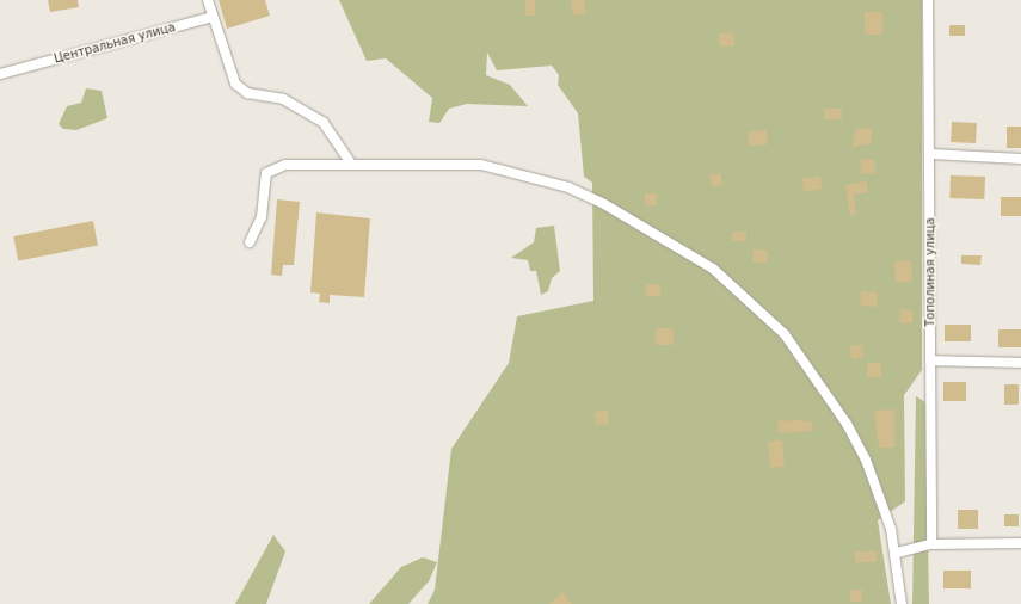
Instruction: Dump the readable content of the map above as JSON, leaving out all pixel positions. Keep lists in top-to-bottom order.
{
  "streets": {
    "street": ["Центральная улица", "Тополиная улица"]
  }
}
